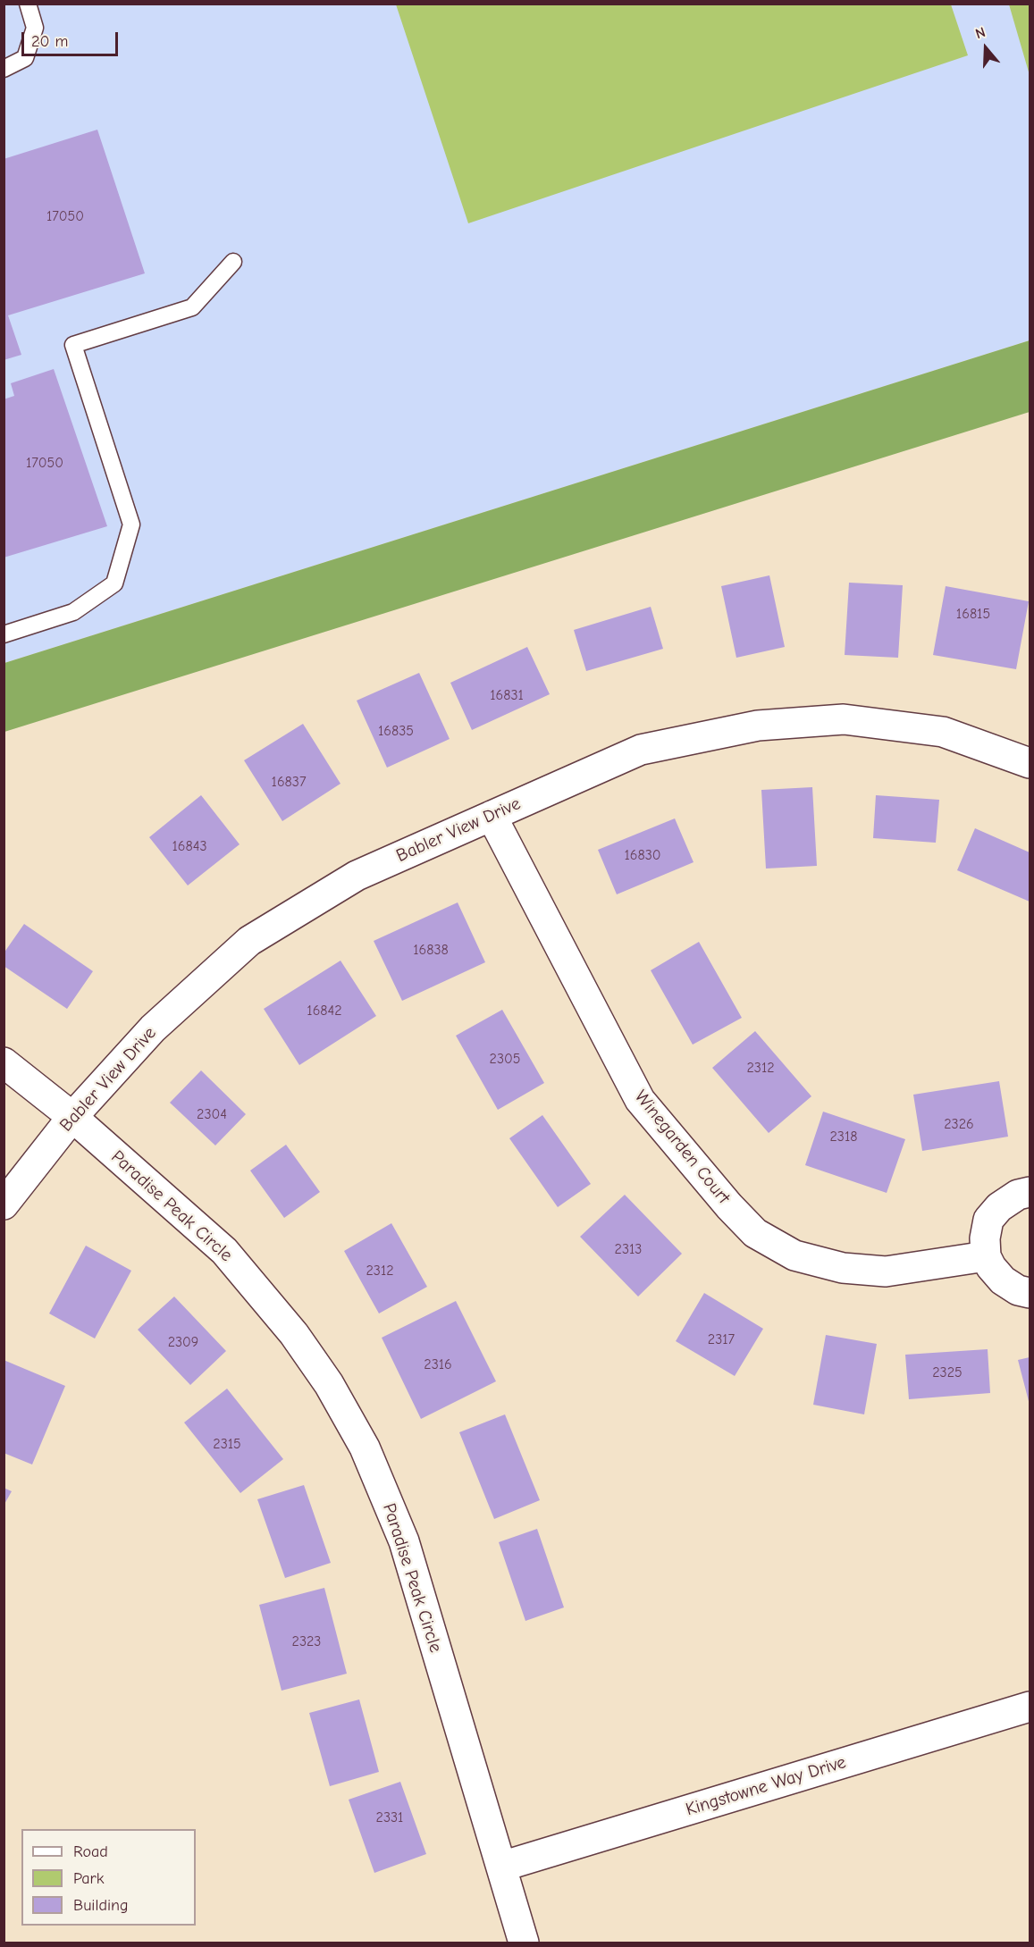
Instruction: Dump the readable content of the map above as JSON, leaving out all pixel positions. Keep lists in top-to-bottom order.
{
  "streets": {
    "street": [
      "Babler View Drive",
      "Winegarden Court",
      "Paradise Peak Circle",
      "Kingstowne Way Drive"
    ]
  },
  "crossings": [
    ["Babler View Drive", "Winegarden Court"],
    ["Babler View Drive", "Paradise Peak Circle"],
    ["Paradise Peak Circle", "Kingstowne Way Drive"]
  ],
  "house_numbers": [
    "17050",
    "17050",
    "16815",
    "16831",
    "16835",
    "16837",
    "16843",
    "16830",
    "16838",
    "16842",
    "2305",
    "2312",
    "2304",
    "2326",
    "2318",
    "2313",
    "2312",
    "2317",
    "2309",
    "2316",
    "2325",
    "2315",
    "2323",
    "2331"
  ],
  "legend": ["Road", "Park", "Building"],
  "scale_bar": "20 m",
  "north": "top"
}
